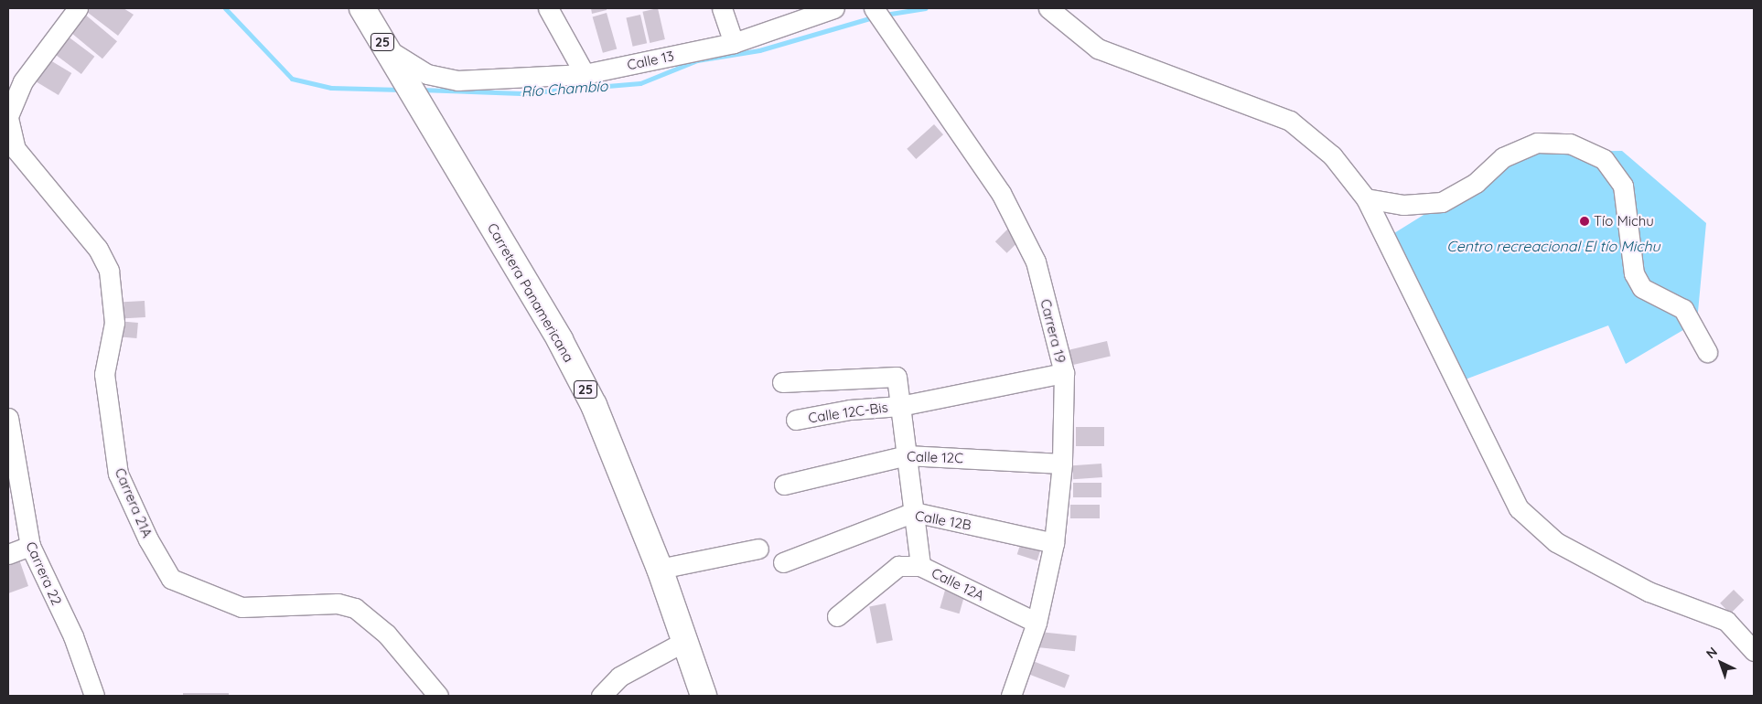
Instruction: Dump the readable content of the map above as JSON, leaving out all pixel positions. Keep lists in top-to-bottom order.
{
  "streets": {
    "highway": ["25", "Carretera Panamericana"],
    "street": [
      "Calle 13",
      "Carrera 19",
      "Calle 12C-Bis",
      "Calle 12C",
      "Carrera 21A",
      "Calle 12B",
      "Carrera 22",
      "Calle 12A"
    ]
  },
  "crossings": [
    ["Calle 13", "Carretera Panamericana"],
    ["Carrera 19", "Calle 12C-Bis"],
    ["Carrera 19", "Calle 12C"],
    ["Carrera 19", "Calle 12B"],
    ["Carrera 19", "Calle 12A"]
  ],
  "water": ["Río Chambío", "Centro recreacional El tío Michu"],
  "places": ["Tío Michu"],
  "north": "top left"
}
